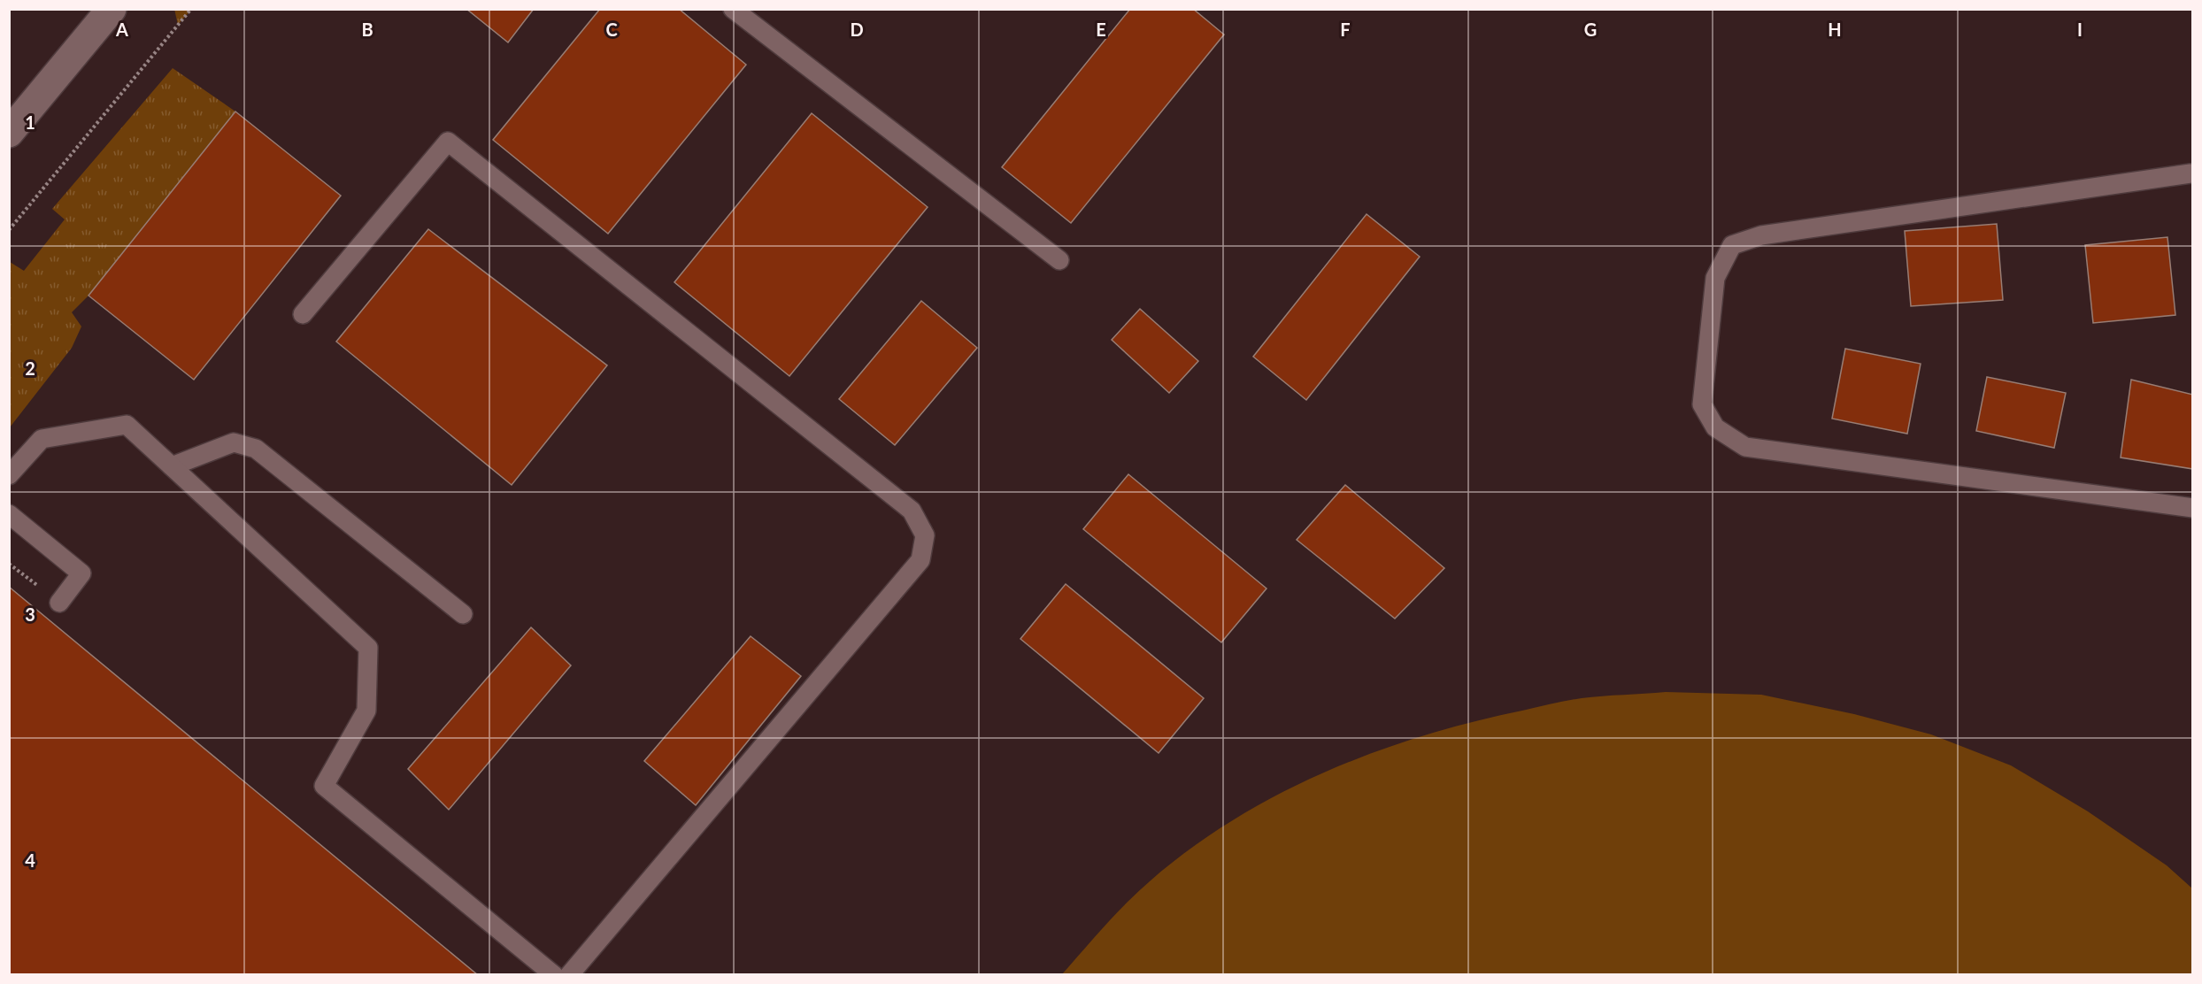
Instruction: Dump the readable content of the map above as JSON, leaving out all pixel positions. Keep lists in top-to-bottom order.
{
  "grid": {
    "columns": [
      "A",
      "B",
      "C",
      "D",
      "E",
      "F",
      "G",
      "H",
      "I"
    ],
    "rows": [
      "1",
      "2",
      "3",
      "4"
    ]
  }
}
